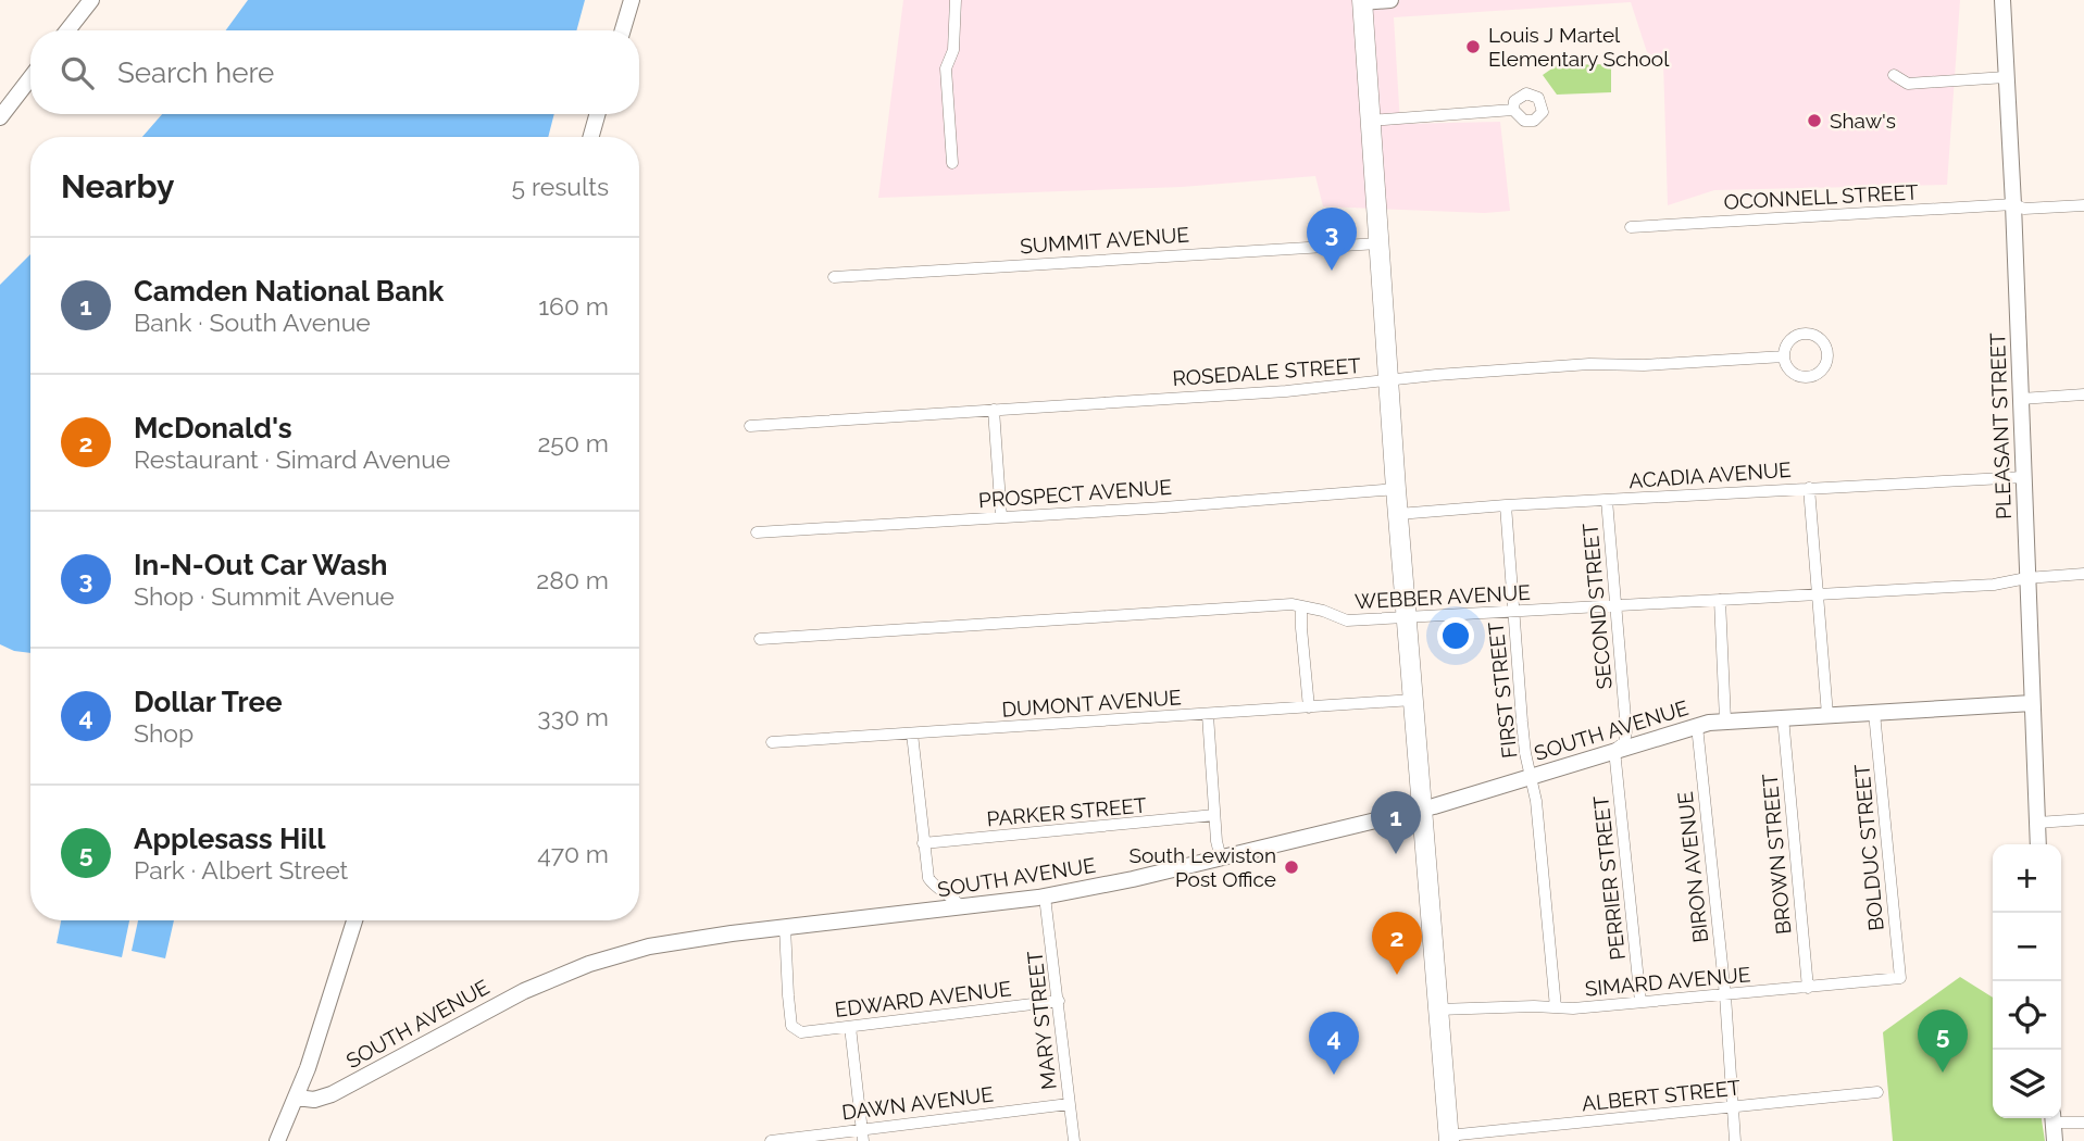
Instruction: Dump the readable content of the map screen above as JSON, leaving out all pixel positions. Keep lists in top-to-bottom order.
{
  "streets": {
    "street": [
      "OCONNELL STREET",
      "SUMMIT AVENUE",
      "ROSEDALE STREET",
      "PLEASANT STREET",
      "ACADIA AVENUE",
      "PROSPECT AVENUE",
      "WEBBER AVENUE",
      "SECOND STREET",
      "FIRST STREET",
      "DUMONT AVENUE",
      "SOUTH AVENUE",
      "PARKER STREET",
      "BOLDUC STREET",
      "BROWN STREET",
      "BIRON AVENUE",
      "PERRIER STREET",
      "SIMARD AVENUE",
      "EDWARD AVENUE",
      "MARY STREET",
      "ALBERT STREET",
      "DAWN AVENUE"
    ]
  },
  "crossings": [
    ["OCONNELL STREET", "PLEASANT STREET"],
    ["PLEASANT STREET", "ACADIA AVENUE"],
    ["PLEASANT STREET", "WEBBER AVENUE"],
    ["PLEASANT STREET", "SOUTH AVENUE"],
    ["ACADIA AVENUE", "SECOND STREET"],
    ["ACADIA AVENUE", "FIRST STREET"],
    ["WEBBER AVENUE", "SECOND STREET"],
    ["WEBBER AVENUE", "FIRST STREET"],
    ["SECOND STREET", "SOUTH AVENUE"],
    ["SECOND STREET", "PERRIER STREET"],
    ["FIRST STREET", "SOUTH AVENUE"],
    ["FIRST STREET", "SIMARD AVENUE"],
    ["SOUTH AVENUE", "BOLDUC STREET"],
    ["SOUTH AVENUE", "BROWN STREET"],
    ["SOUTH AVENUE", "BIRON AVENUE"],
    ["SOUTH AVENUE", "PERRIER STREET"],
    ["SOUTH AVENUE", "EDWARD AVENUE"],
    ["SOUTH AVENUE", "MARY STREET"],
    ["BOLDUC STREET", "SIMARD AVENUE"],
    ["BROWN STREET", "SIMARD AVENUE"],
    ["BIRON AVENUE", "SIMARD AVENUE"],
    ["BIRON AVENUE", "ALBERT STREET"],
    ["PERRIER STREET", "SIMARD AVENUE"],
    ["EDWARD AVENUE", "MARY STREET"],
    ["MARY STREET", "DAWN AVENUE"]
  ],
  "places": ["Louis J Martel Elementary School", "Shaw's", "South Lewiston Post Office"],
  "page": {
    "search": "Search here",
    "heading": ["Nearby", "5 results"],
    "pins": [
      "3",
      "1",
      "2",
      "5",
      "4"
    ],
    "list": [
      {
        "mark": "1",
        "name": "Camden National Bank",
        "note": "Bank · South Avenue",
        "value": "160 m"
      },
      {
        "mark": "2",
        "name": "McDonald's",
        "note": "Restaurant · Simard Avenue",
        "value": "250 m"
      },
      {
        "mark": "3",
        "name": "In-N-Out Car Wash",
        "note": "Shop · Summit Avenue",
        "value": "280 m"
      },
      {
        "mark": "4",
        "name": "Dollar Tree",
        "note": "Shop",
        "value": "330 m"
      },
      {
        "mark": "5",
        "name": "Applesass Hill",
        "note": "Park · Albert Street",
        "value": "470 m"
      }
    ],
    "map_buttons": ["+", "−"]
  }
}
